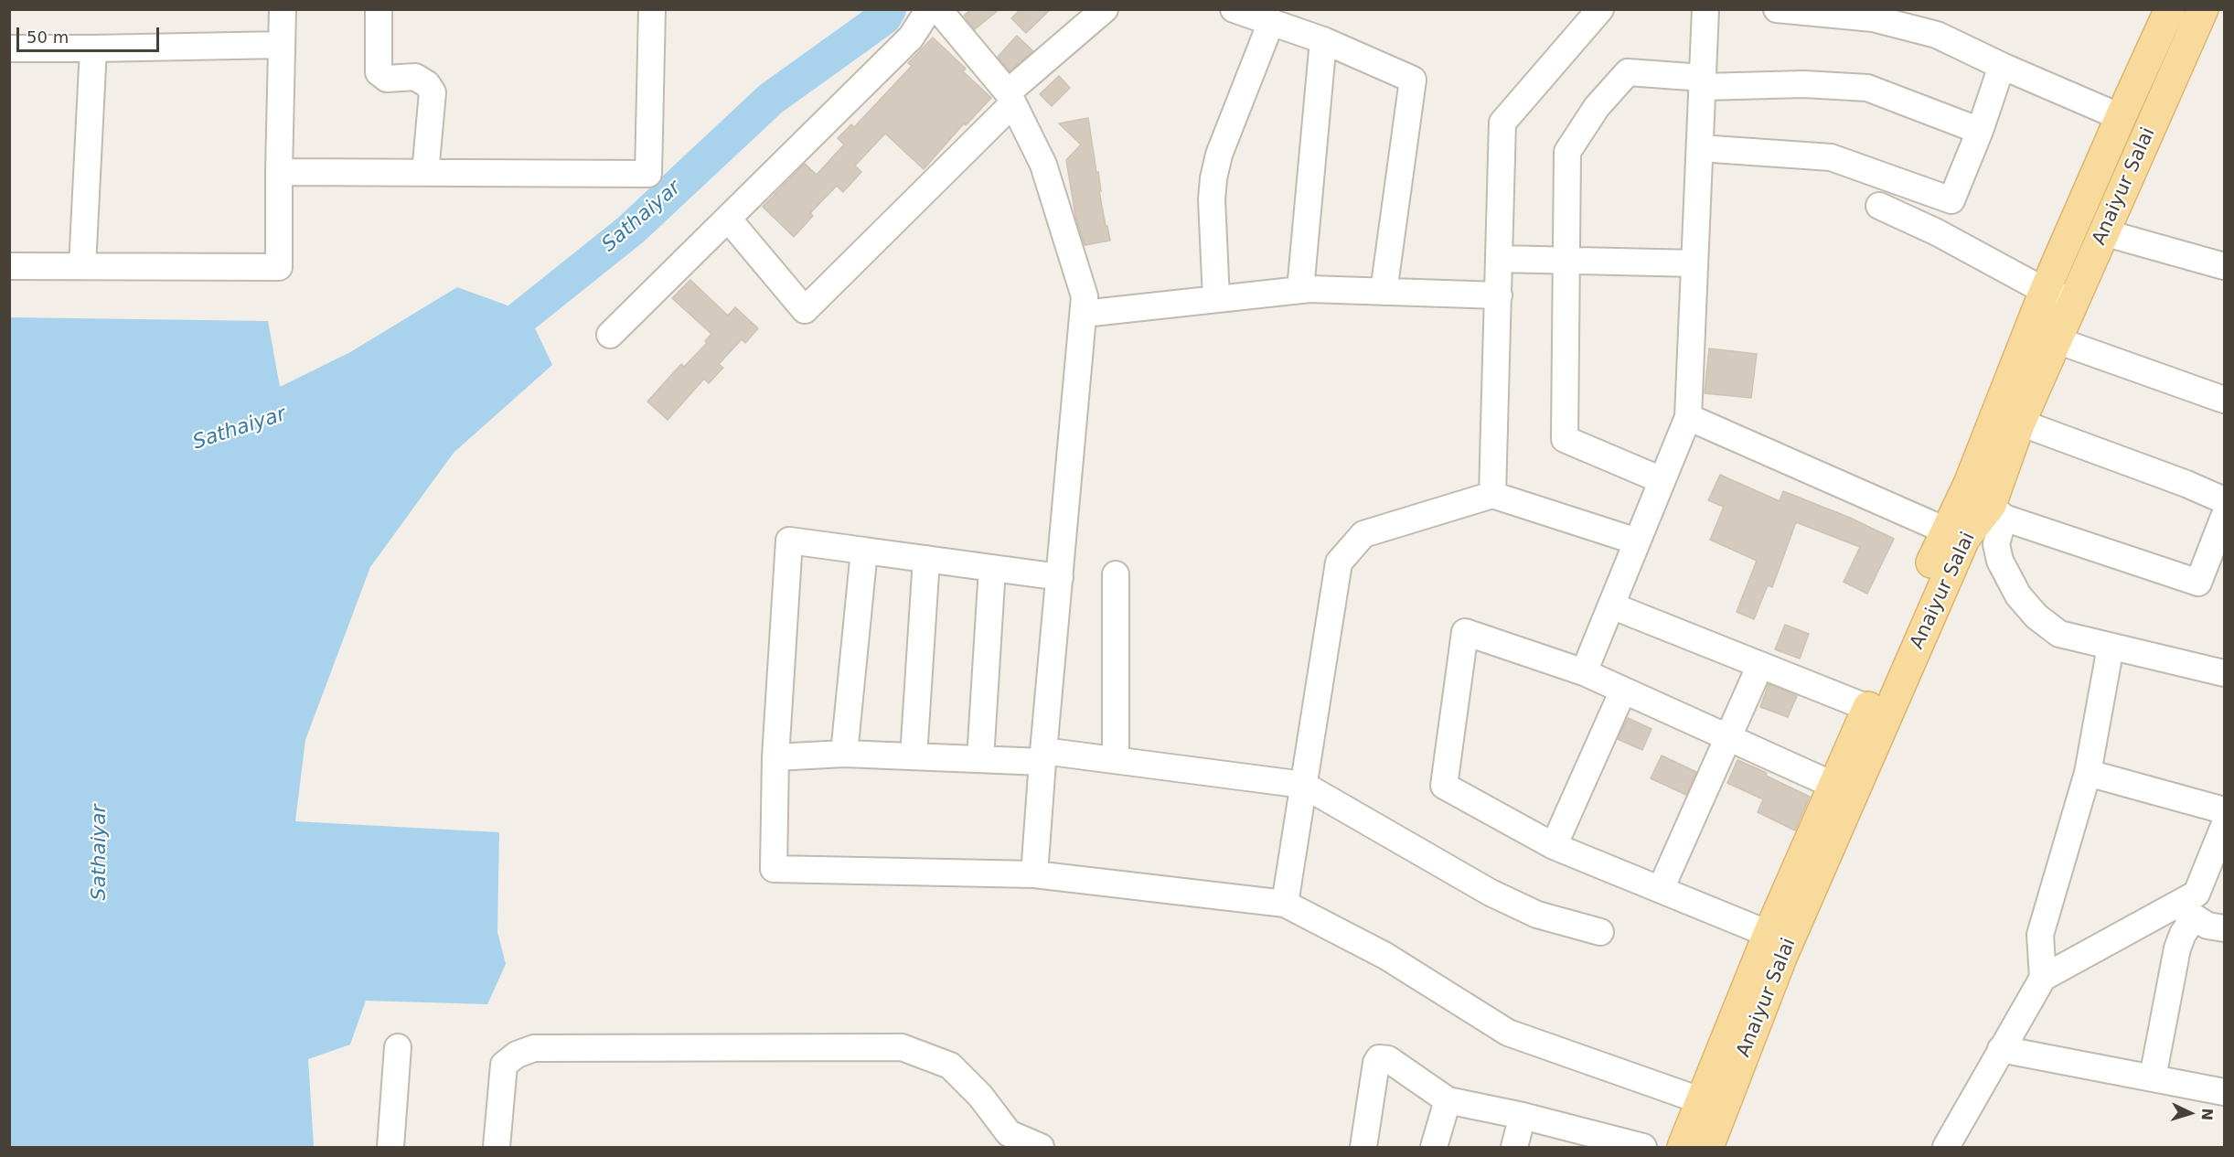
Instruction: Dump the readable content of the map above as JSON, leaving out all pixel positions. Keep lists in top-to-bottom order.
{
  "streets": {
    "main road": ["Anaiyur Salai"]
  },
  "water": ["Sathaiyar"],
  "scale_bar": "50 m",
  "north": "right"
}
